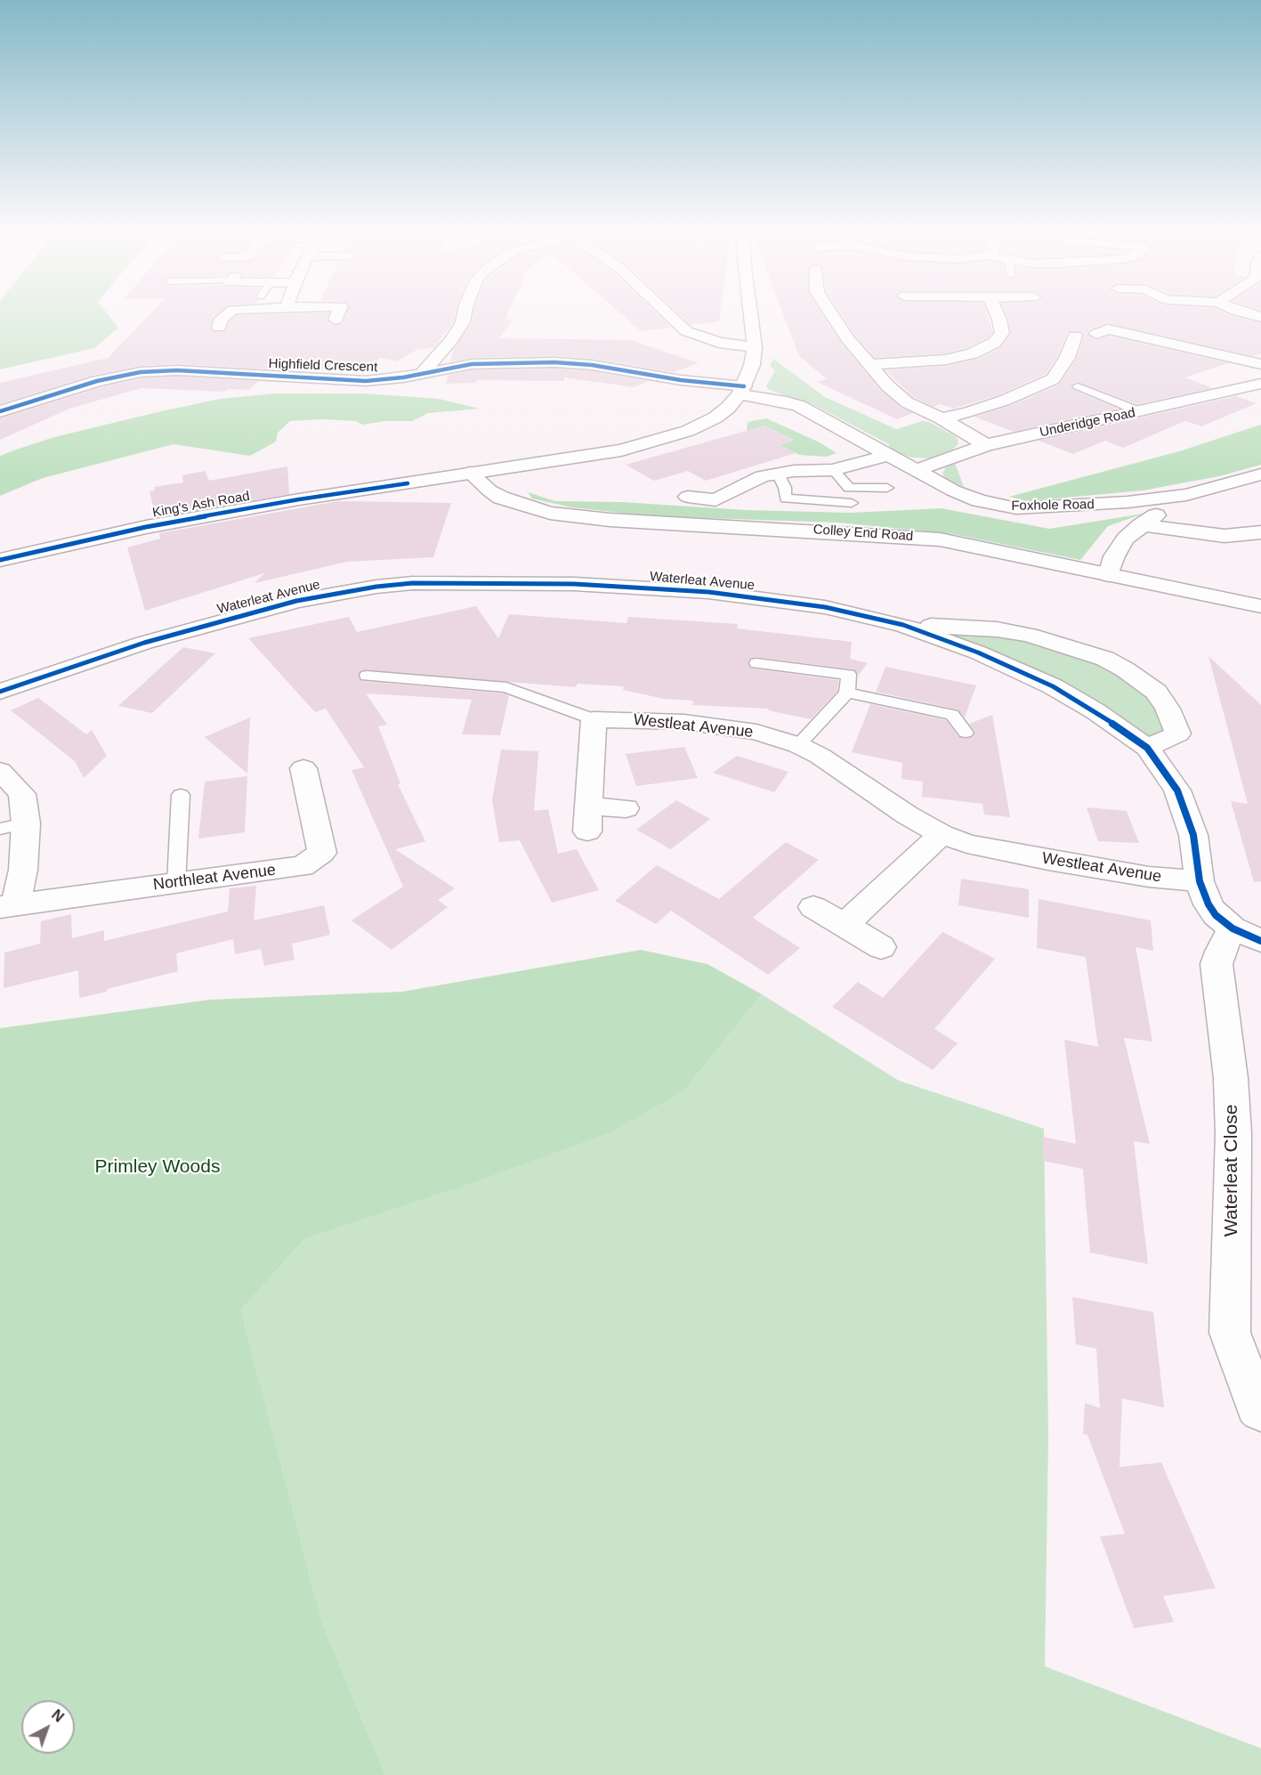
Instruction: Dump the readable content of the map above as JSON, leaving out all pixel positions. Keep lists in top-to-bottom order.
{
  "streets": {
    "main road": [
      "Highfield Crescent",
      "Underidge Road",
      "King's Ash Road",
      "Foxhole Road",
      "Colley End Road",
      "Waterleat Avenue",
      "Westleat Avenue",
      "Northleat Avenue",
      "Waterleat Close"
    ]
  },
  "crossings": [
    ["Highfield Crescent", "King's Ash Road"],
    ["Highfield Crescent", "Foxhole Road"],
    ["Underidge Road", "Foxhole Road"],
    ["King's Ash Road", "Foxhole Road"],
    ["King's Ash Road", "Colley End Road"],
    ["Waterleat Avenue", "Westleat Avenue"],
    ["Waterleat Avenue", "Waterleat Close"]
  ],
  "parks": ["Primley Woods"],
  "north": "top right"
}
